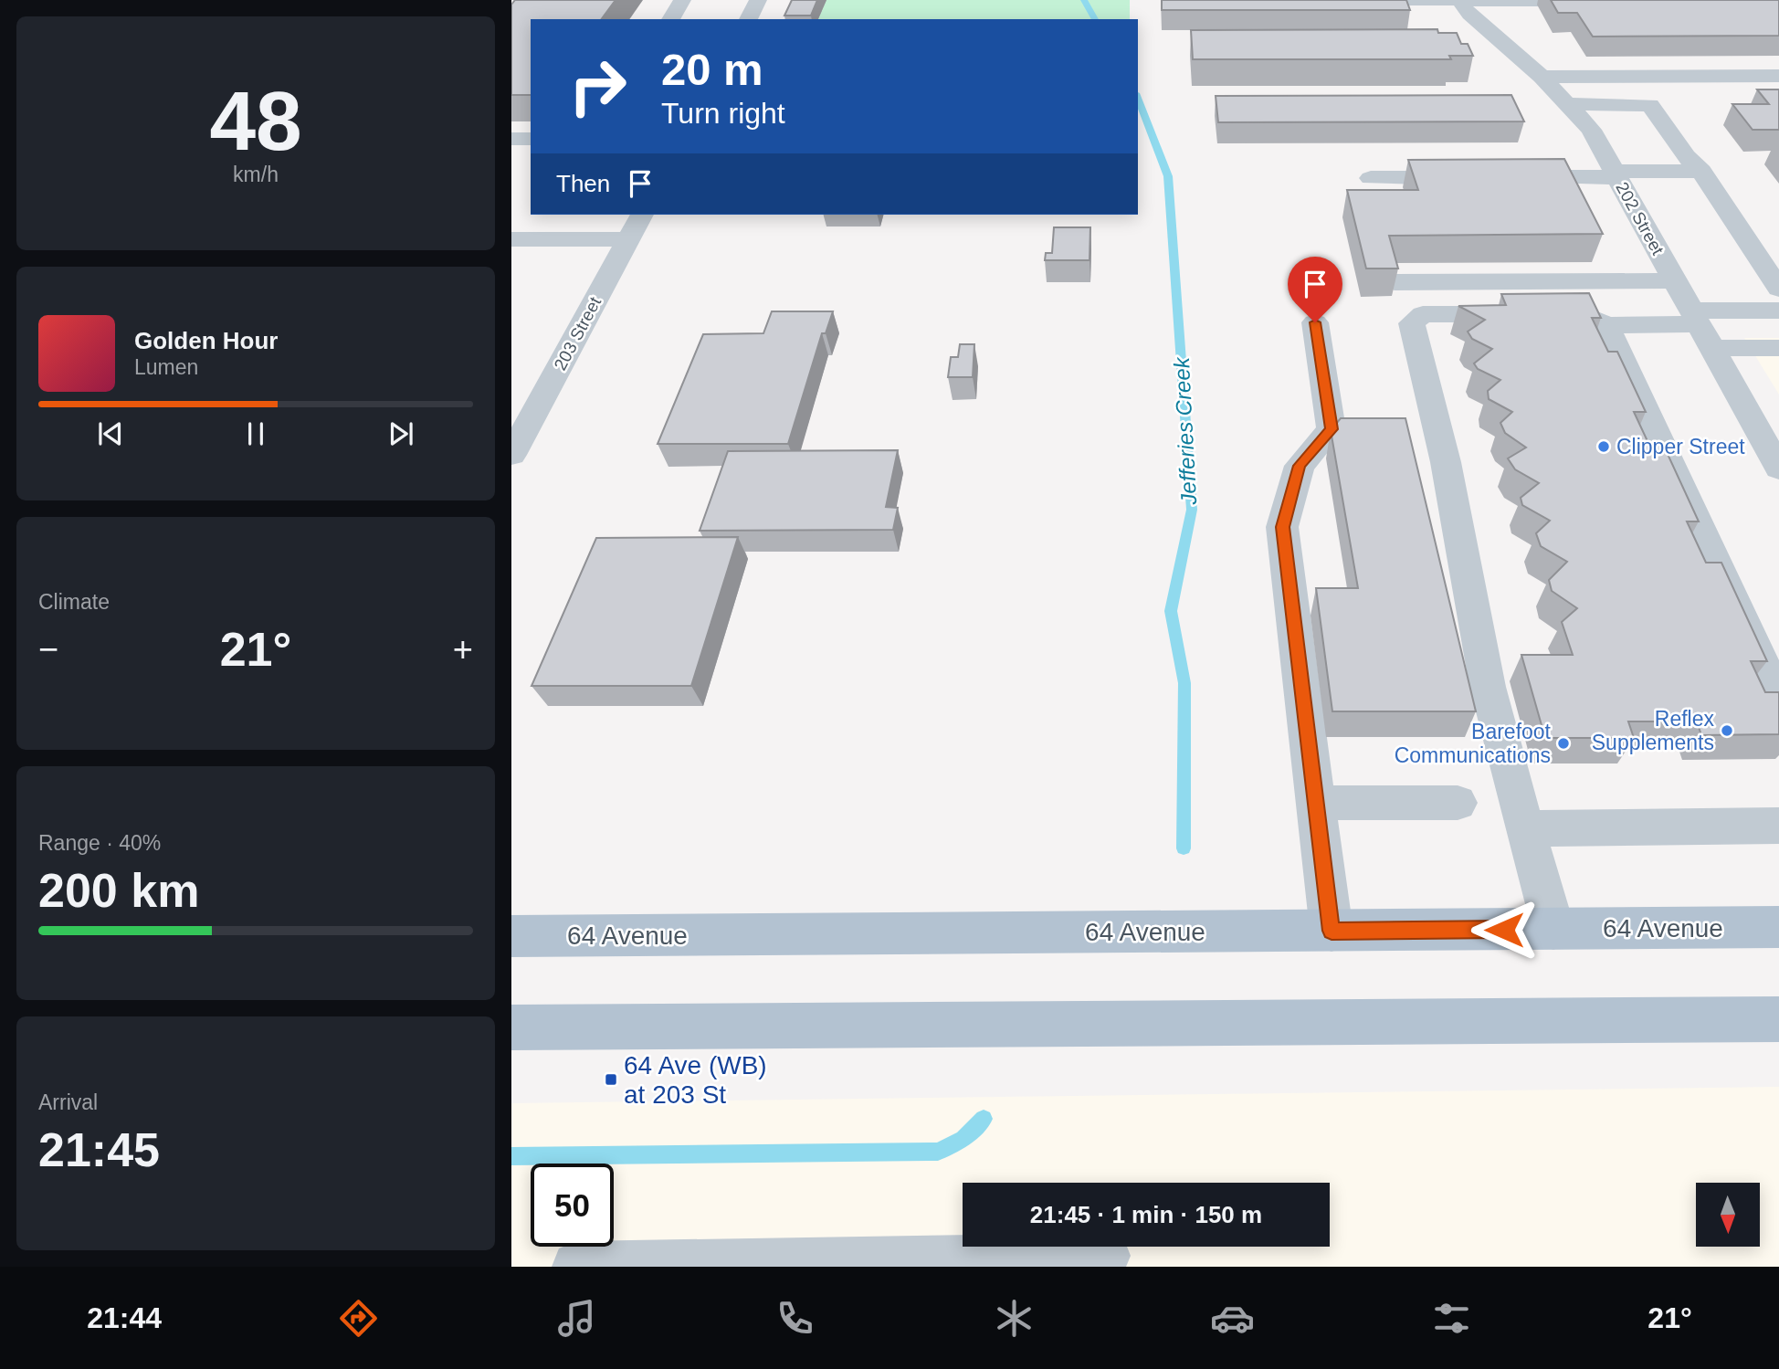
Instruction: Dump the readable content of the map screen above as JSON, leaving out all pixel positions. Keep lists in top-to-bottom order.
{
  "streets": {
    "main road": ["64 Avenue"],
    "street": ["202 Street", "203 Street"]
  },
  "water": ["Jefferies Creek"],
  "places": {
    "other": ["Clipper Street", "Reflex Supplements", "Barefoot Communications"],
    "transit": ["64 Ave (WB) at 203 St"]
  },
  "north": "bottom",
  "page": {
    "tile": [
      ["48", "km/h"],
      "Climate",
      ["Range · 40%", "200 km"],
      ["Arrival", "21:45"]
    ],
    "turn": ["20 m", "Turn right"],
    "then": "Then",
    "song": ["Golden Hour", "Lumen"],
    "heat": ["−", "21°", "+"],
    "limit": "50",
    "trip": "21:45 · 1 min · 150 m",
    "tabs": ["21:44", "21°"]
  }
}
